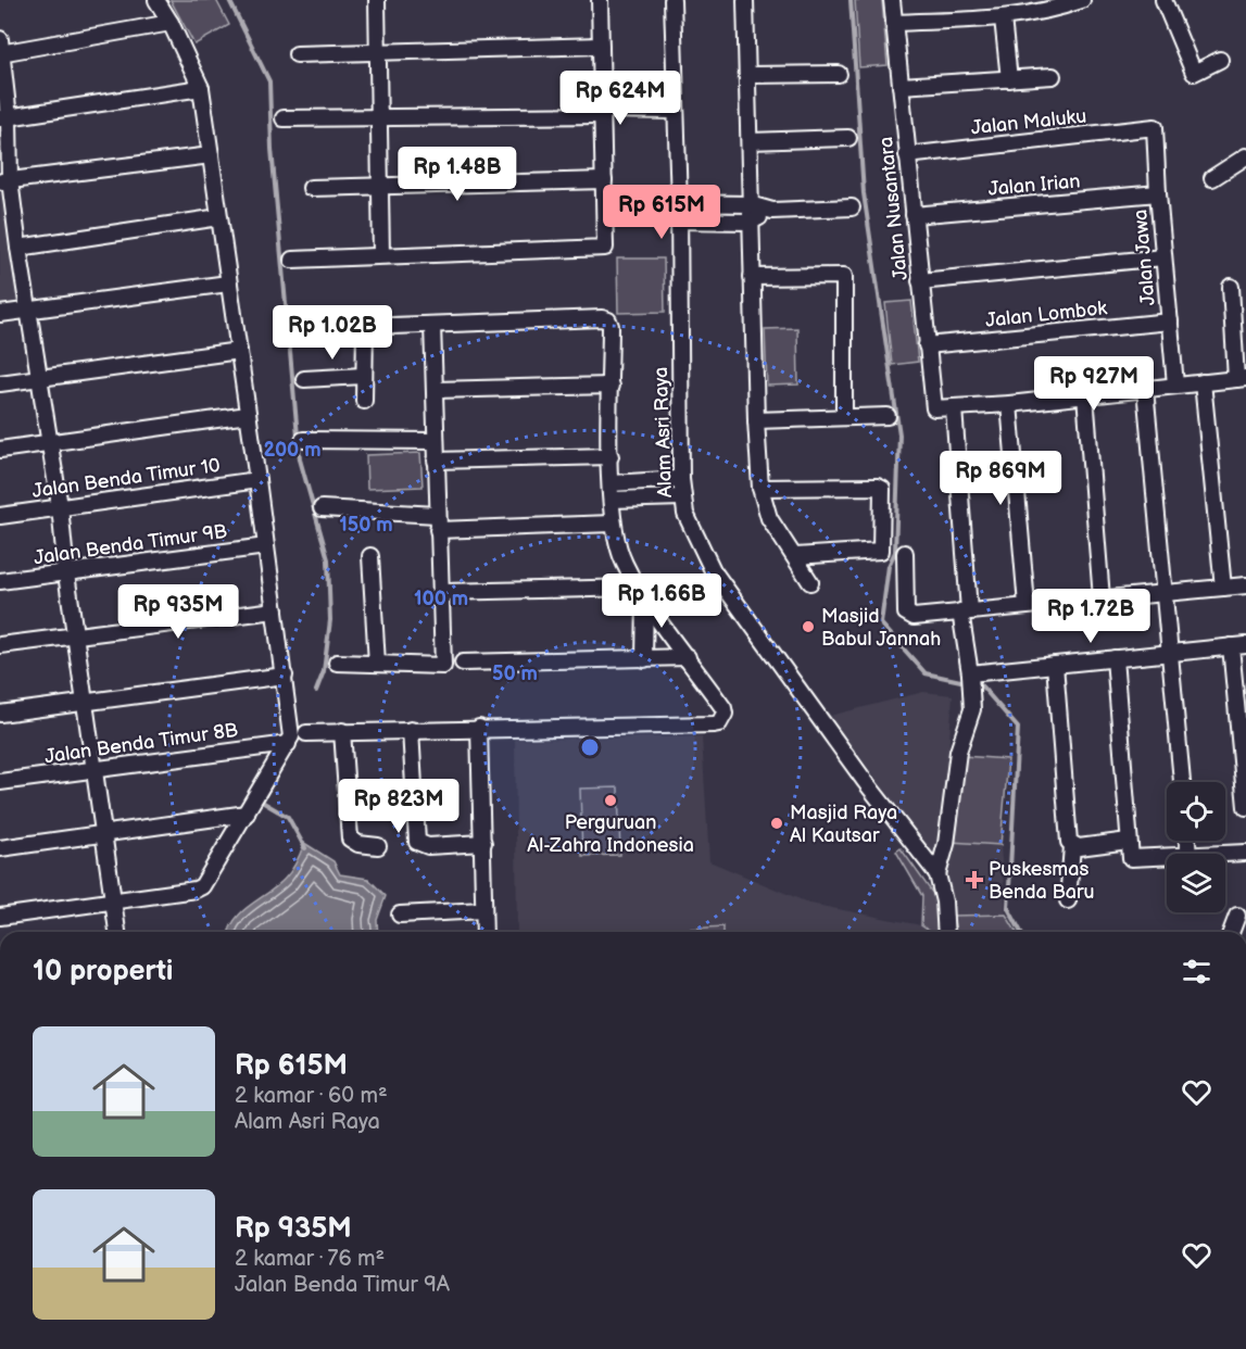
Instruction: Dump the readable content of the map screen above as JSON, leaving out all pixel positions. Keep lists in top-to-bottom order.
{
  "streets": {
    "street": [
      "Jalan Maluku",
      "Jalan Irian",
      "Jalan Nusantara",
      "Jalan Jawa",
      "Jalan Lombok",
      "Alam Asri Raya",
      "Jalan Benda Timur 10",
      "Jalan Benda Timur 9B",
      "Jalan Benda Timur 8B"
    ]
  },
  "crossings": [
    ["Jalan Maluku", "Jalan Nusantara"],
    ["Jalan Maluku", "Jalan Jawa"],
    ["Jalan Irian", "Jalan Nusantara"],
    ["Jalan Irian", "Jalan Jawa"],
    ["Jalan Nusantara", "Jalan Lombok"],
    ["Jalan Jawa", "Jalan Lombok"]
  ],
  "places": {
    "other": ["Masjid Babul Jannah", "Perguruan Al-Zahra Indonesia", "Masjid Raya Al Kautsar"],
    "health": ["Puskesmas Benda Baru"]
  },
  "page": {
    "price": [
      "Rp 624M",
      "Rp 1.48B",
      "Rp 615M",
      "Rp 1.02B",
      "Rp 927M",
      "Rp 869M",
      "Rp 1.66B",
      "Rp 935M",
      "Rp 1.72B",
      "Rp 823M"
    ],
    "heading": "10 properti",
    "list": [
      {
        "name": "Rp 615M",
        "note": "2 kamar · 60 m² · Alam Asri Raya"
      },
      {
        "name": "Rp 935M",
        "note": "2 kamar · 76 m² · Jalan Benda Timur 9A"
      }
    ]
  },
  "rings": [
    "200 m",
    "150 m",
    "100 m",
    "50 m"
  ]
}
